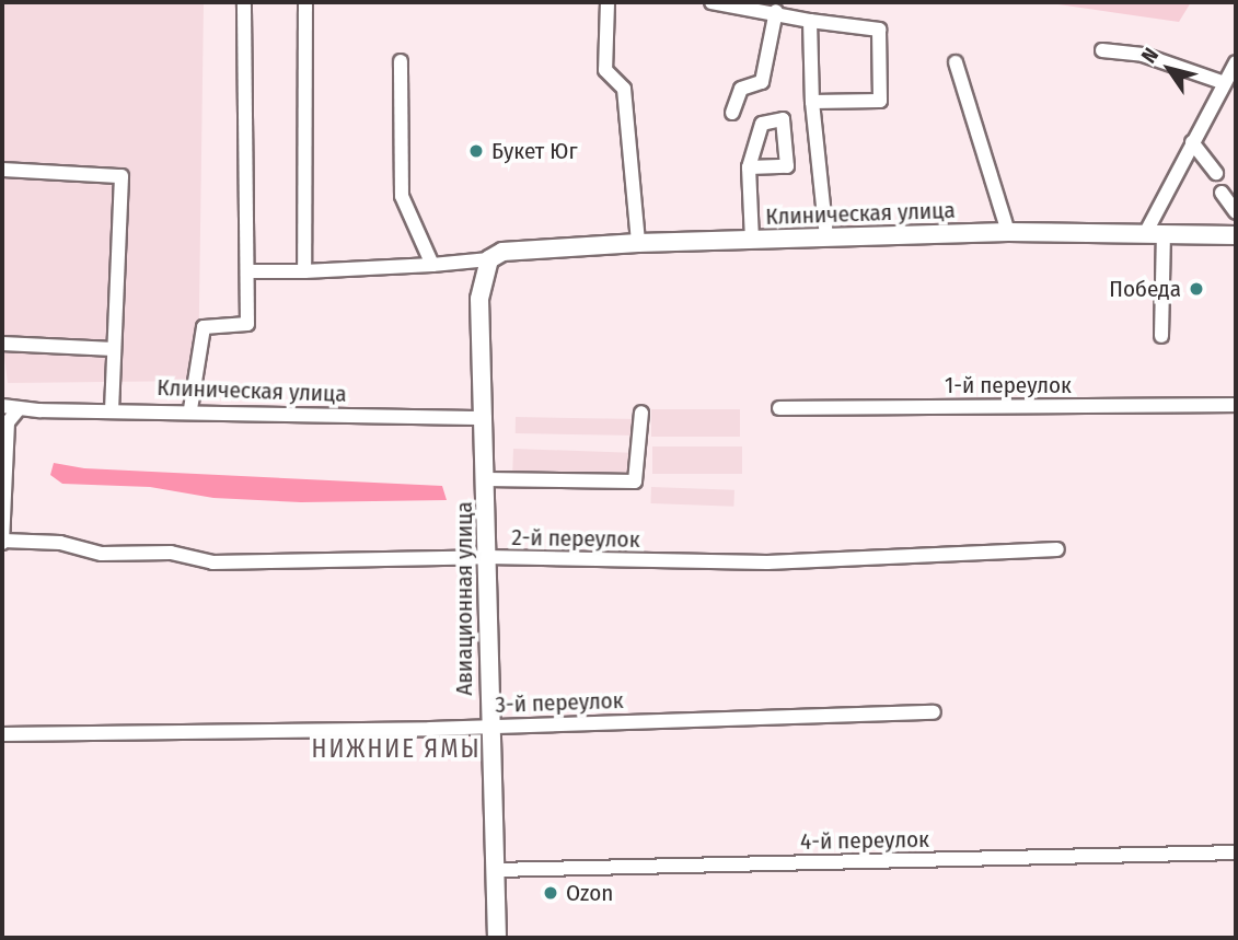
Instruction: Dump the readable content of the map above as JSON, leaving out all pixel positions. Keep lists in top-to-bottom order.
{
  "streets": {
    "main road": ["Клиническая улица", "Авиационная улица"],
    "street": [
      "1-й переулок",
      "2-й переулок",
      "3-й переулок",
      "4-й переулок"
    ]
  },
  "crossings": [
    ["Клиническая улица", "Авиационная улица"],
    ["2-й переулок", "Авиационная улица"],
    ["Авиационная улица", "3-й переулок"],
    ["Авиационная улица", "4-й переулок"]
  ],
  "districts": ["НИЖНИЕ ЯМЫ"],
  "places": ["Букет Юг", "Победа", "Ozon"],
  "north": "top left"
}
